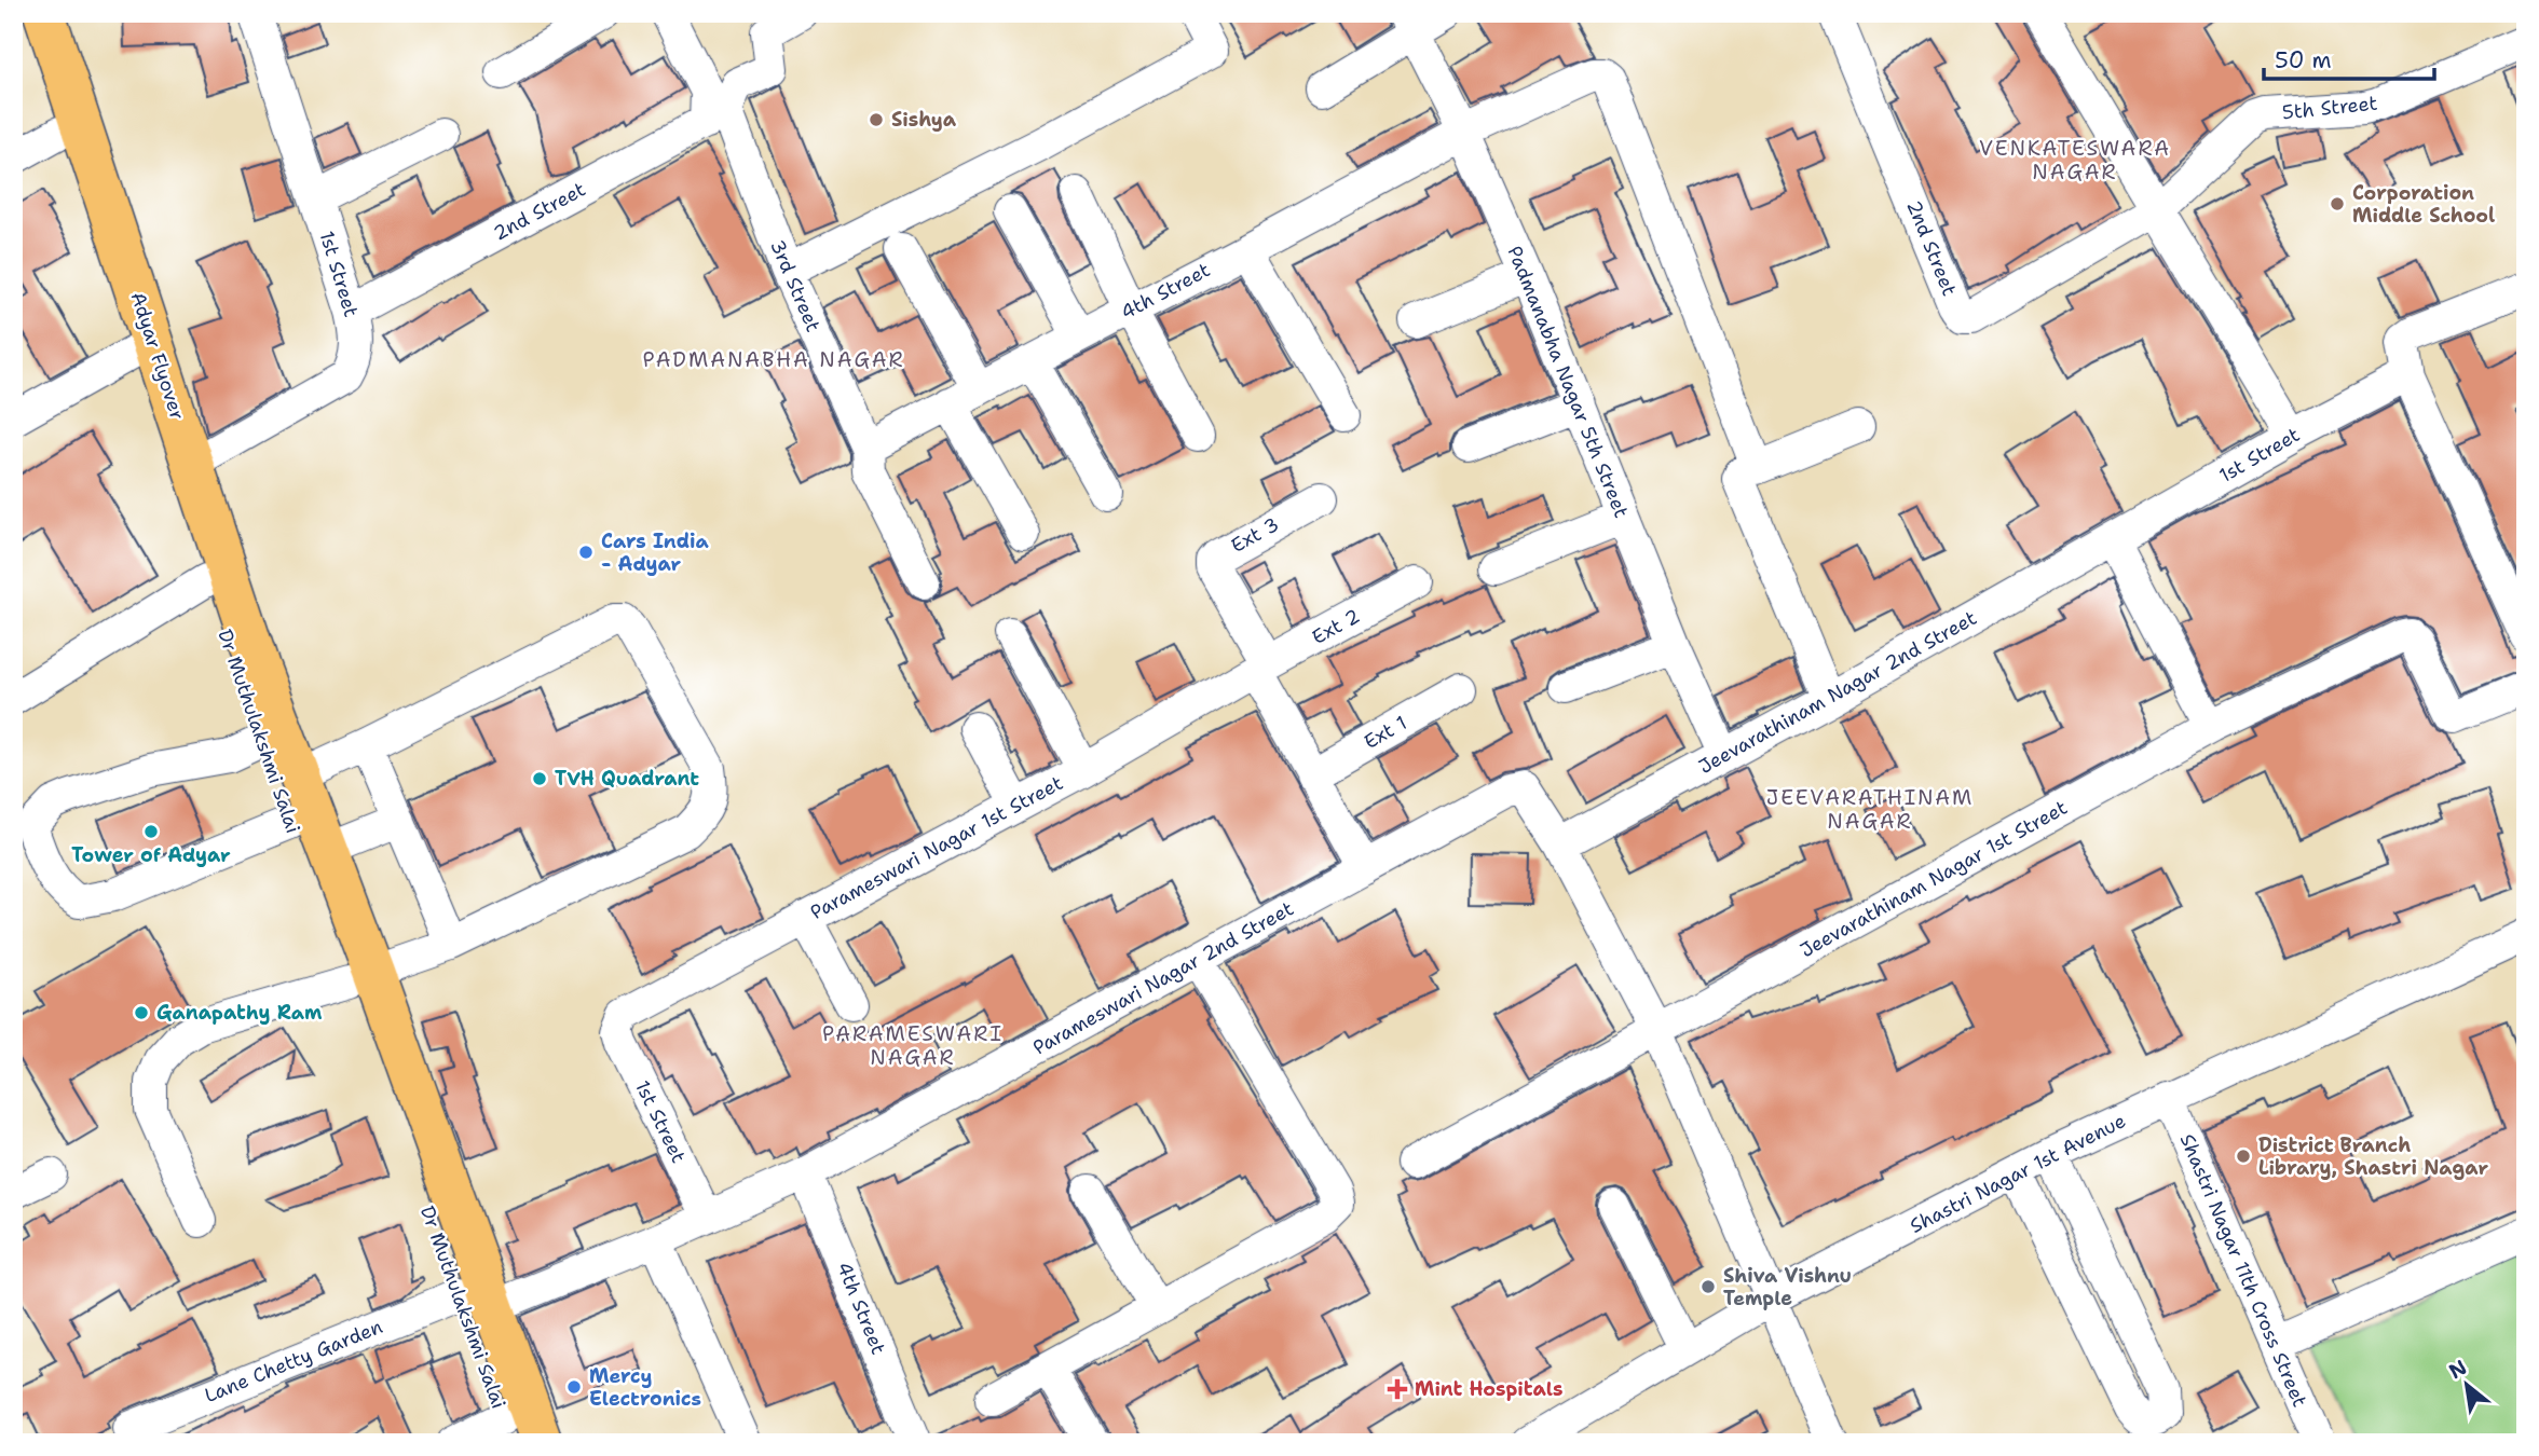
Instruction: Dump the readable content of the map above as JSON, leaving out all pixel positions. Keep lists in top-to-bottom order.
{
  "streets": {
    "main road": ["Adyar Flyover", "Dr Muthulakshmi Salai"],
    "street": [
      "5th Street",
      "2nd Street",
      "1st Street",
      "3rd Street",
      "4th Street",
      "Padmanabha Nagar 5th Street",
      "Ext 3",
      "Ext 2",
      "Jeevarathinam Nagar 2nd Street",
      "Ext 1",
      "Parameswari Nagar 1st Street",
      "Jeevarathinam Nagar 1st Street",
      "Parameswari Nagar 2nd Street",
      "Shastri Nagar 1st Avenue",
      "Shastri Nagar 11th Cross Street",
      "Lane Chetty Garden"
    ]
  },
  "crossings": [
    ["5th Street", "2nd Street"],
    ["2nd Street", "1st Street"],
    ["2nd Street", "3rd Street"],
    ["1st Street", "Jeevarathinam Nagar 2nd Street"],
    ["1st Street", "Parameswari Nagar 1st Street"],
    ["1st Street", "Parameswari Nagar 2nd Street"],
    ["3rd Street", "4th Street"],
    ["4th Street", "Padmanabha Nagar 5th Street"],
    ["4th Street", "Parameswari Nagar 2nd Street"],
    ["Adyar Flyover", "Dr Muthulakshmi Salai"],
    ["Padmanabha Nagar 5th Street", "Jeevarathinam Nagar 2nd Street"],
    ["Ext 3", "Ext 2"],
    ["Ext 3", "Parameswari Nagar 1st Street"],
    ["Ext 2", "Parameswari Nagar 1st Street"],
    ["Jeevarathinam Nagar 2nd Street", "Parameswari Nagar 2nd Street"],
    ["Dr Muthulakshmi Salai", "Parameswari Nagar 2nd Street"],
    ["Dr Muthulakshmi Salai", "Lane Chetty Garden"],
    ["Parameswari Nagar 2nd Street", "Lane Chetty Garden"],
    ["Shastri Nagar 1st Avenue", "Shastri Nagar 11th Cross Street"]
  ],
  "districts": [
    "VENKATESWARA NAGAR",
    "PADMANABHA NAGAR",
    "JEEVARATHINAM NAGAR",
    "PARAMESWARI NAGAR"
  ],
  "places": {
    "other": [
      "Sishya",
      "Corporation Middle School",
      "Cars India - Adyar",
      "TVH Quadrant",
      "Tower of Adyar",
      "Ganapathy Ram",
      "District Branch Library, Shastri Nagar",
      "Shiva Vishnu Temple",
      "Mercy Electronics"
    ],
    "health": ["Mint Hospitals"]
  },
  "scale_bar": "50 m",
  "north": "top left"
}
